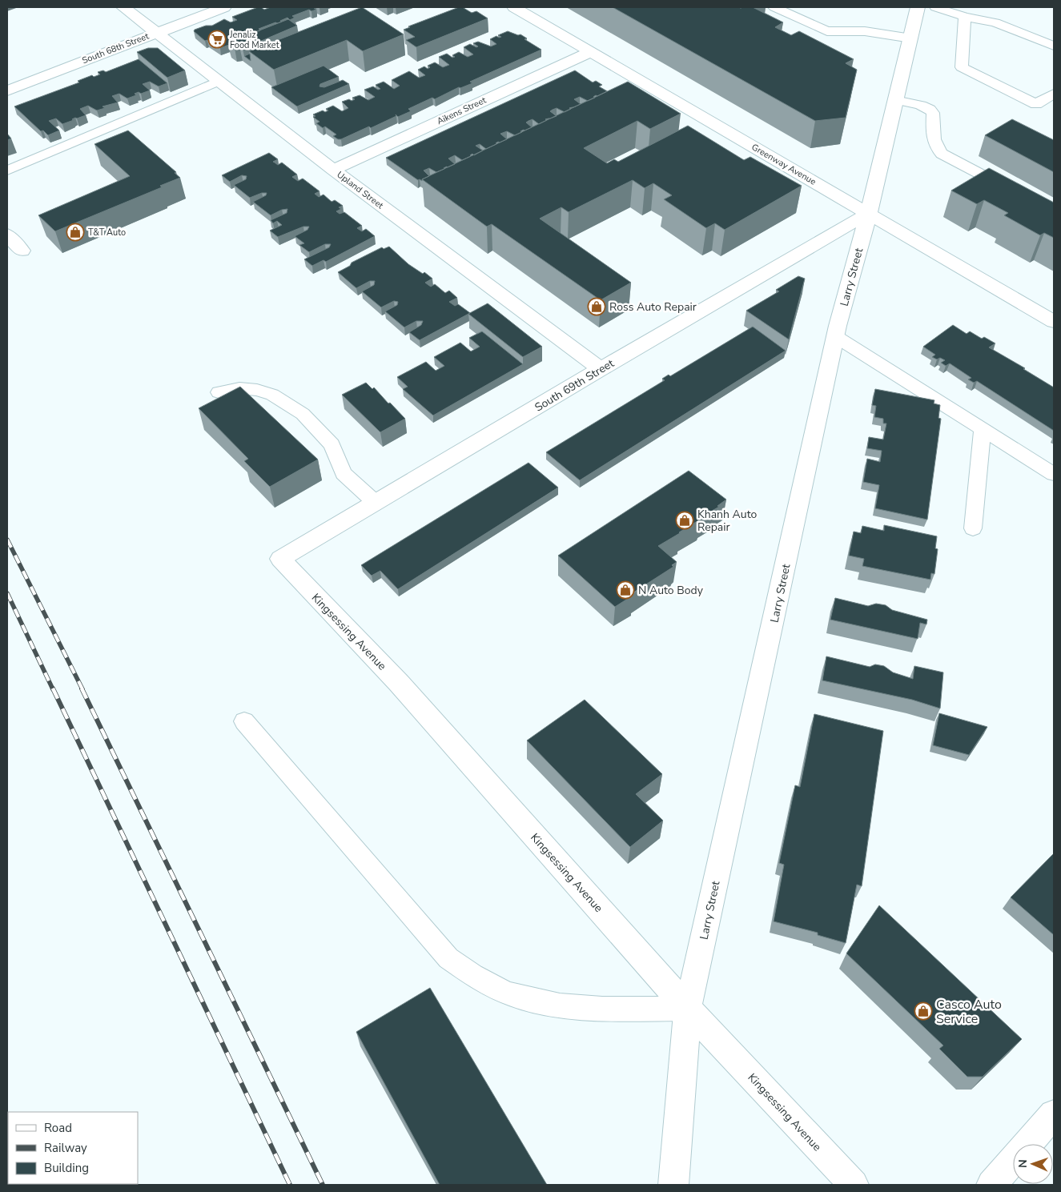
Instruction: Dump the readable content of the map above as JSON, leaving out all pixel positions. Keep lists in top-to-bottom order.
{
  "streets": {
    "street": [
      "South 68th Street",
      "Aikens Street",
      "Greenway Avenue",
      "Upland Street",
      "Larry Street",
      "South 69th Street",
      "Kingsessing Avenue"
    ]
  },
  "crossings": [
    ["South 68th Street", "Upland Street"],
    ["Aikens Street", "Greenway Avenue"],
    ["Aikens Street", "Upland Street"],
    ["Greenway Avenue", "Larry Street"],
    ["Greenway Avenue", "South 69th Street"],
    ["Upland Street", "South 69th Street"],
    ["Larry Street", "South 69th Street"],
    ["Larry Street", "Kingsessing Avenue"],
    ["South 69th Street", "Kingsessing Avenue"]
  ],
  "places": {
    "supermarket": ["Jenaliz Food Market"],
    "shop": [
      "T&T Auto",
      "Ross Auto Repair",
      "Khanh Auto Repair",
      "N Auto Body",
      "Casco Auto Service"
    ]
  },
  "legend": ["Road", "Railway", "Building"],
  "north": "left"
}
